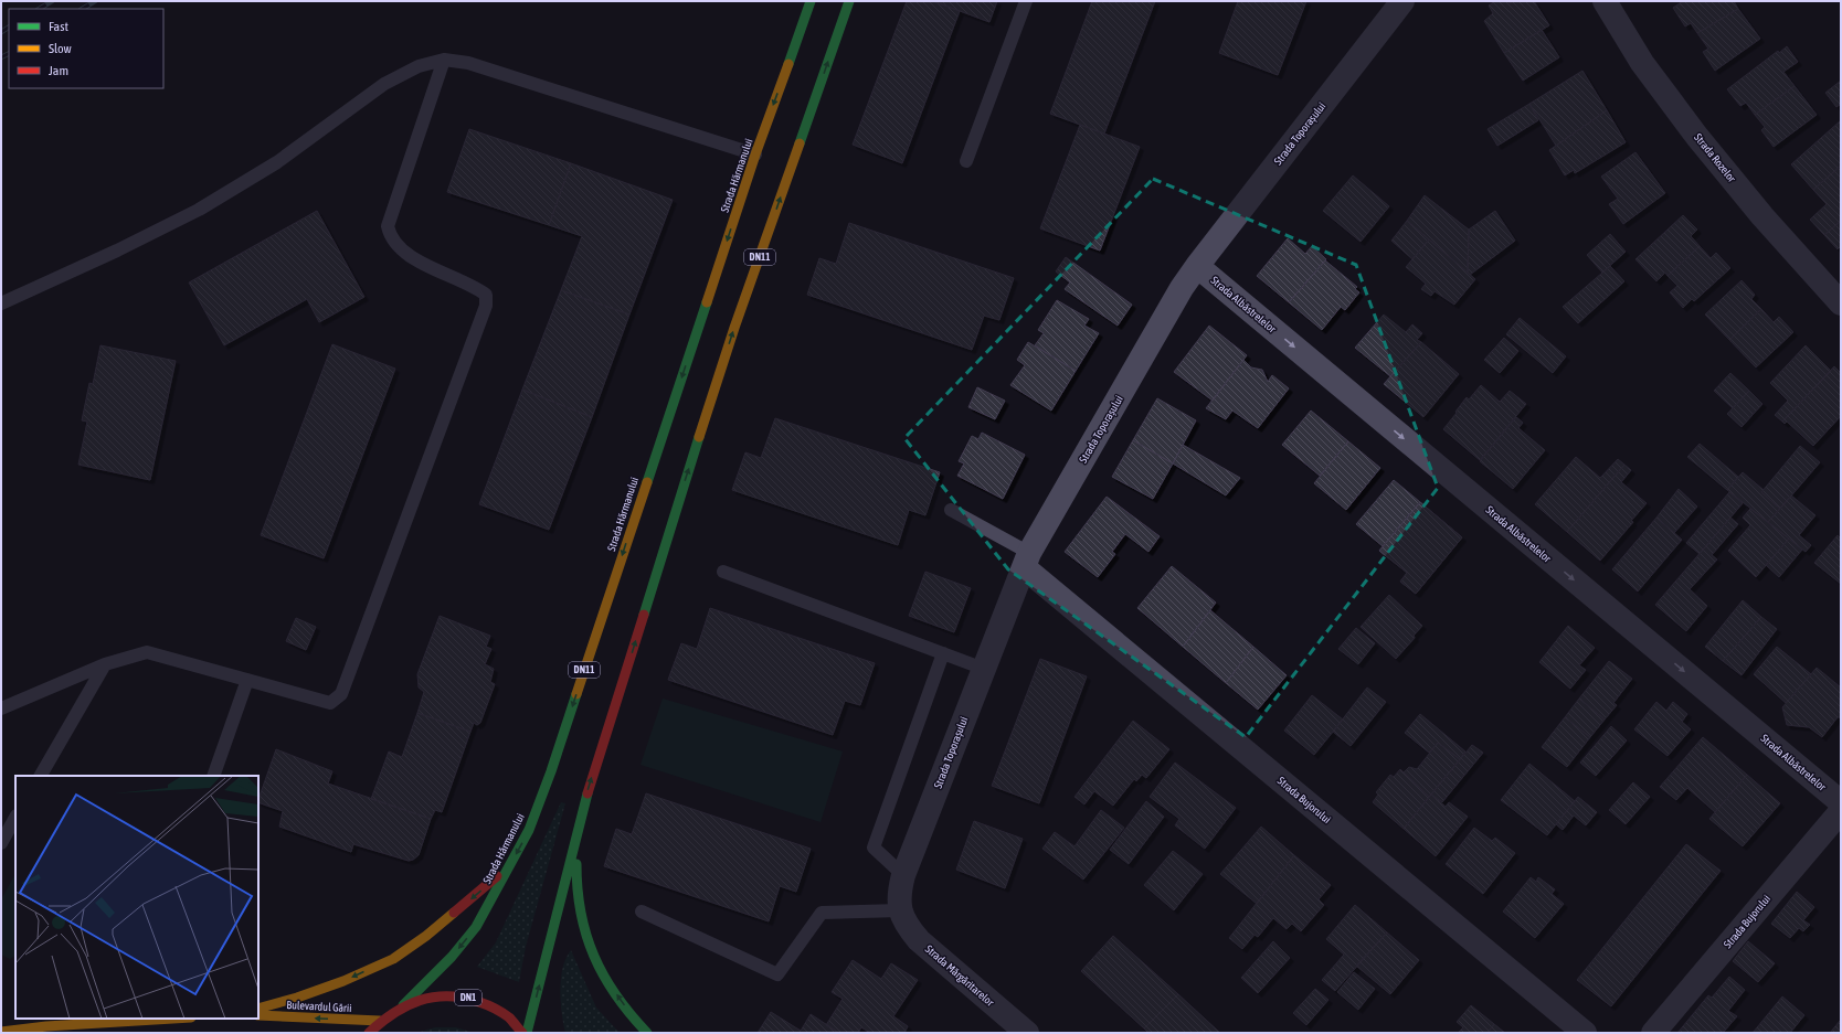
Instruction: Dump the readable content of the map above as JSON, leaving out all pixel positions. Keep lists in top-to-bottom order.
{
  "streets": {
    "main road": [
      "Strada Hărmanului",
      "DN11",
      "DN1",
      "Bulevardul Gării"
    ],
    "street": [
      "Strada Toporașului",
      "Strada Rozelor",
      "Strada Albăstrelelor",
      "Strada Bujorului",
      "Strada Mărgăritarelor"
    ]
  },
  "crossings": [
    ["Strada Toporașului", "Strada Albăstrelelor"],
    ["Strada Toporașului", "Strada Bujorului"],
    ["Strada Toporașului", "Strada Mărgăritarelor"],
    ["Strada Hărmanului", "DN1"],
    ["DN1", "Bulevardul Gării"]
  ],
  "one_way": ["Strada Albăstrelelor", "Bulevardul Gării"],
  "legend": ["Fast", "Slow", "Jam"]
}
